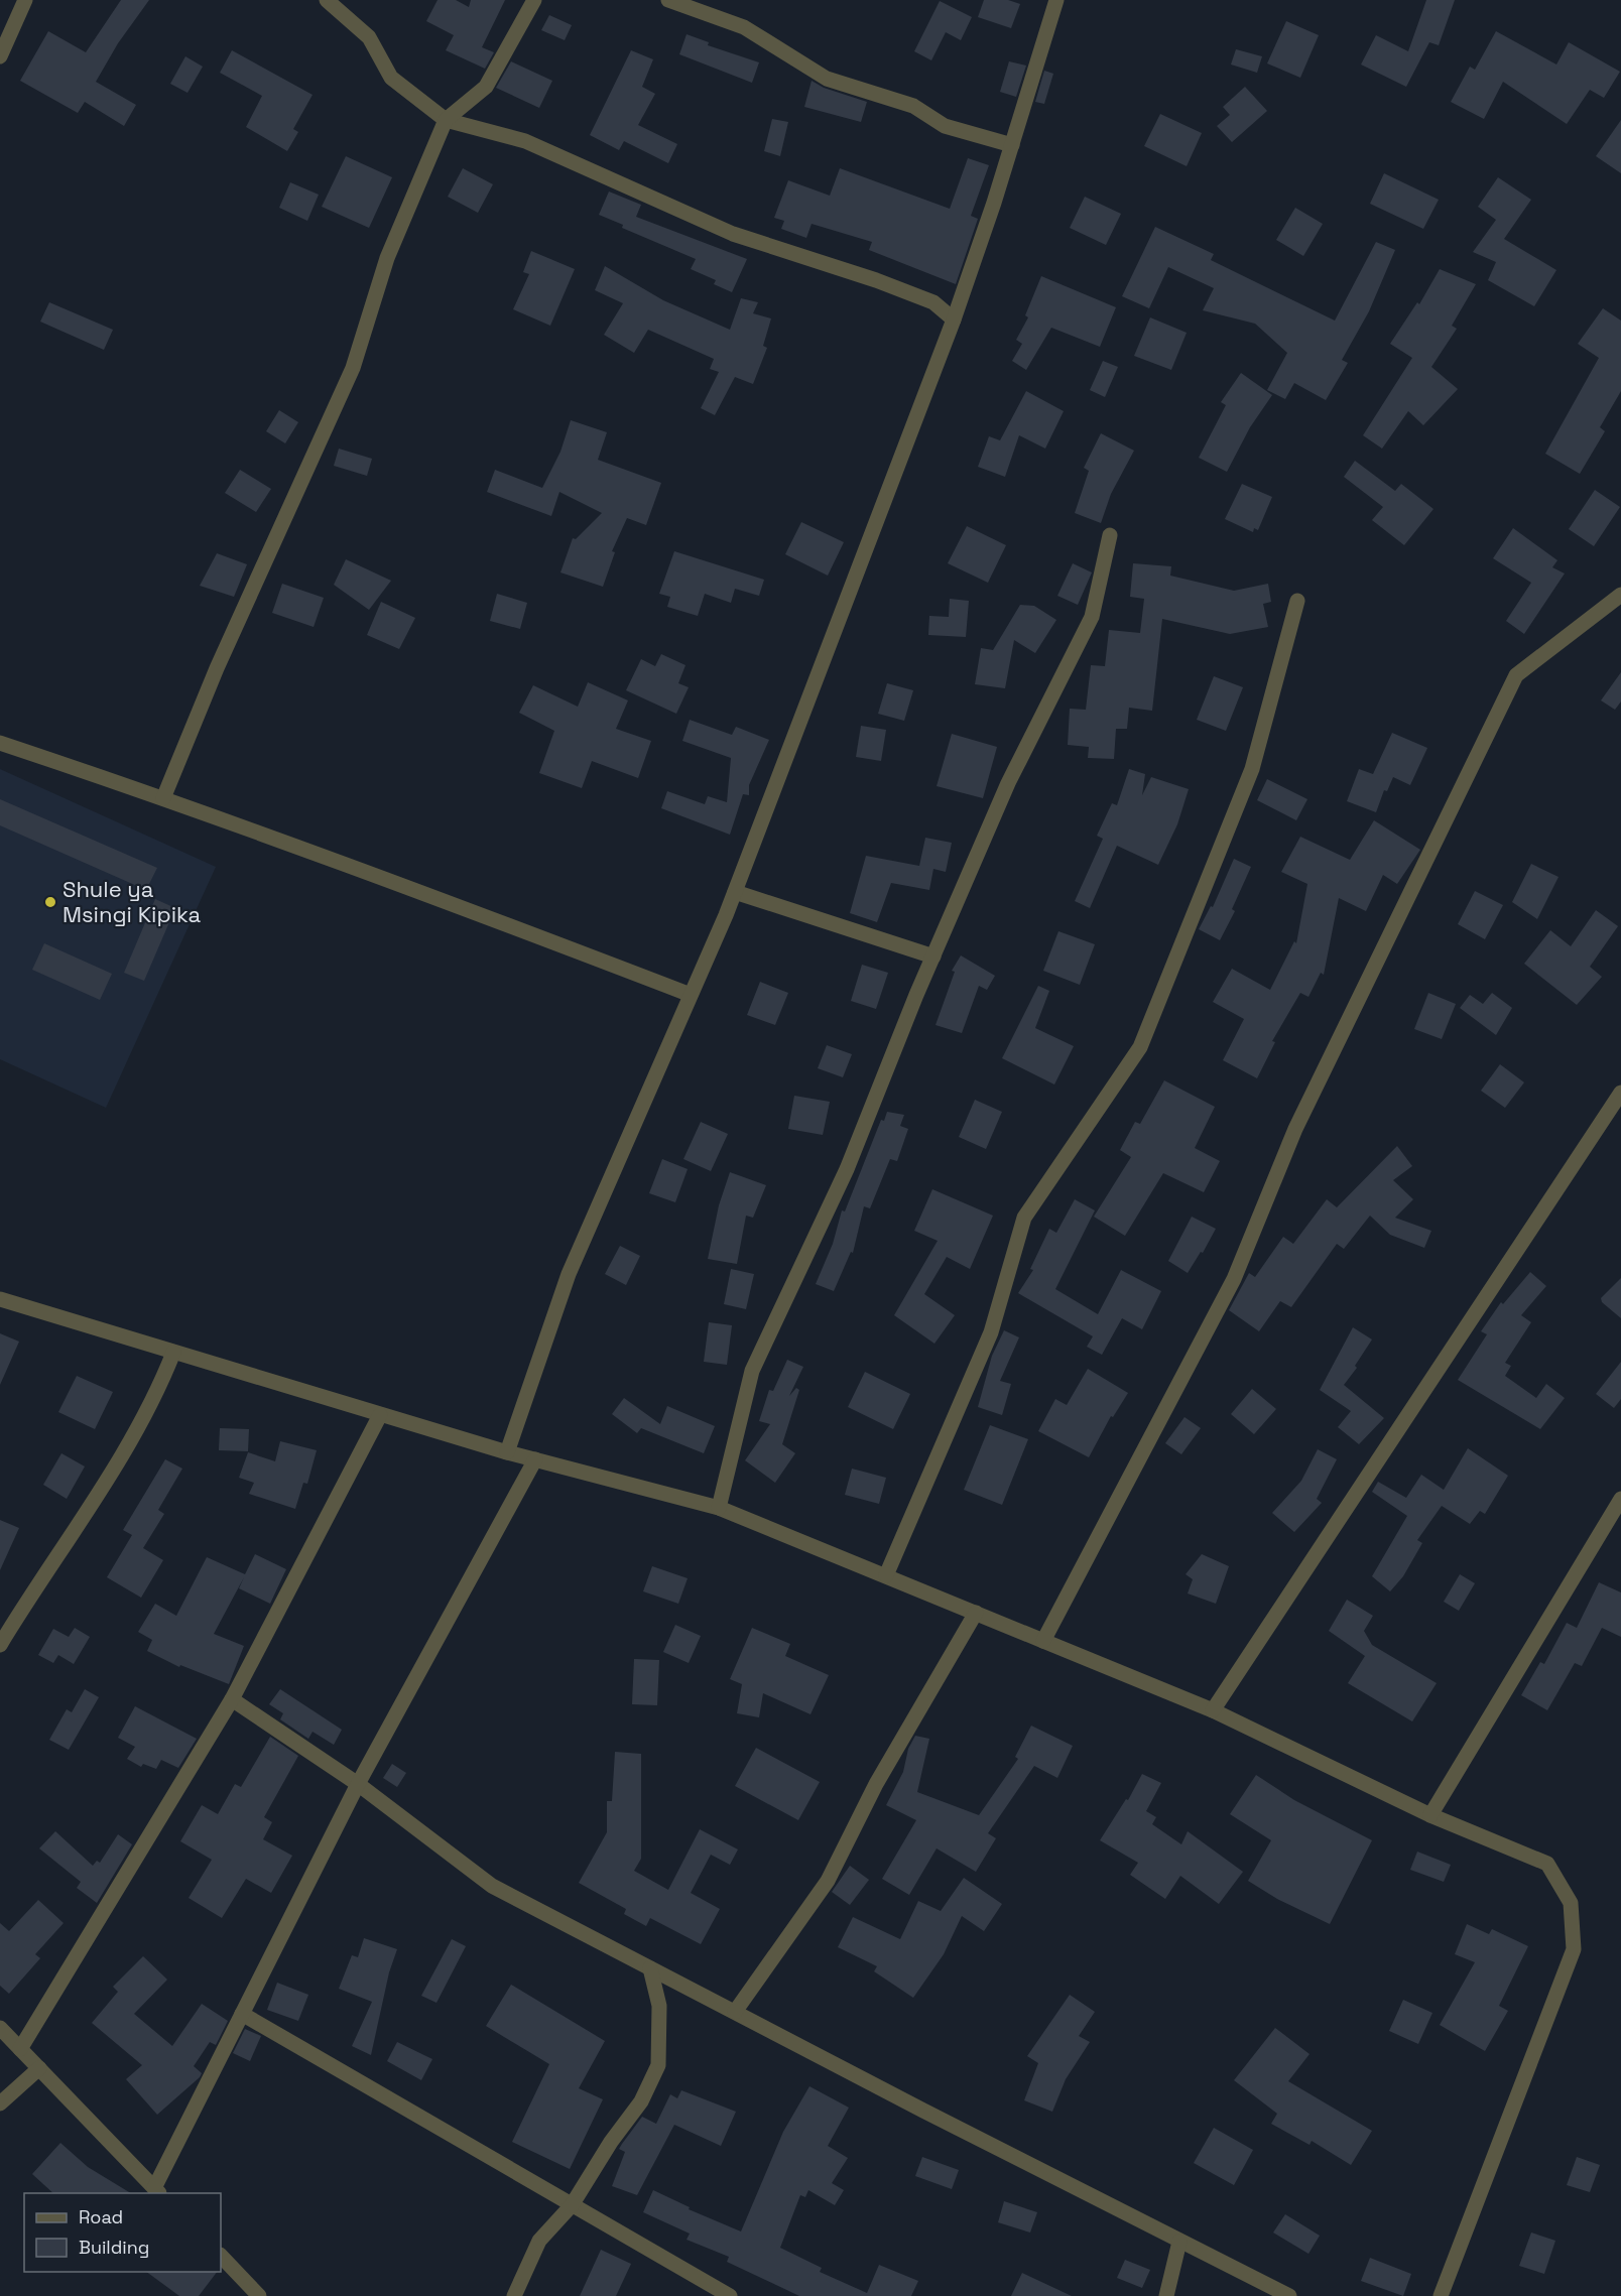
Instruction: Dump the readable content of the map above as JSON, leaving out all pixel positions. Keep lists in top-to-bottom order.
{
  "places": ["Shule ya Msingi Kipika"],
  "legend": ["Road", "Building"]
}
